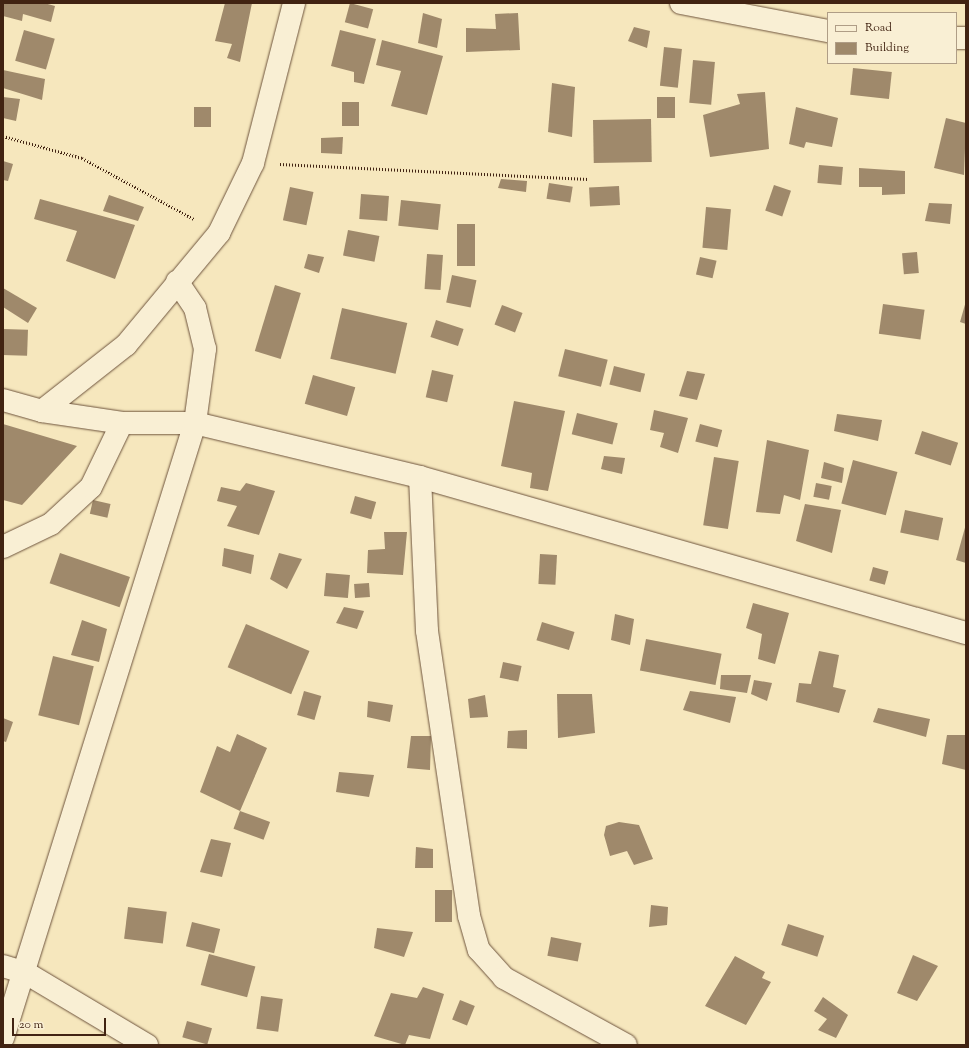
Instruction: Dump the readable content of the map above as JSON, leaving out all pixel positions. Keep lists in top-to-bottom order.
{
  "legend": ["Road", "Building"],
  "scale_bar": "20 m"
}
